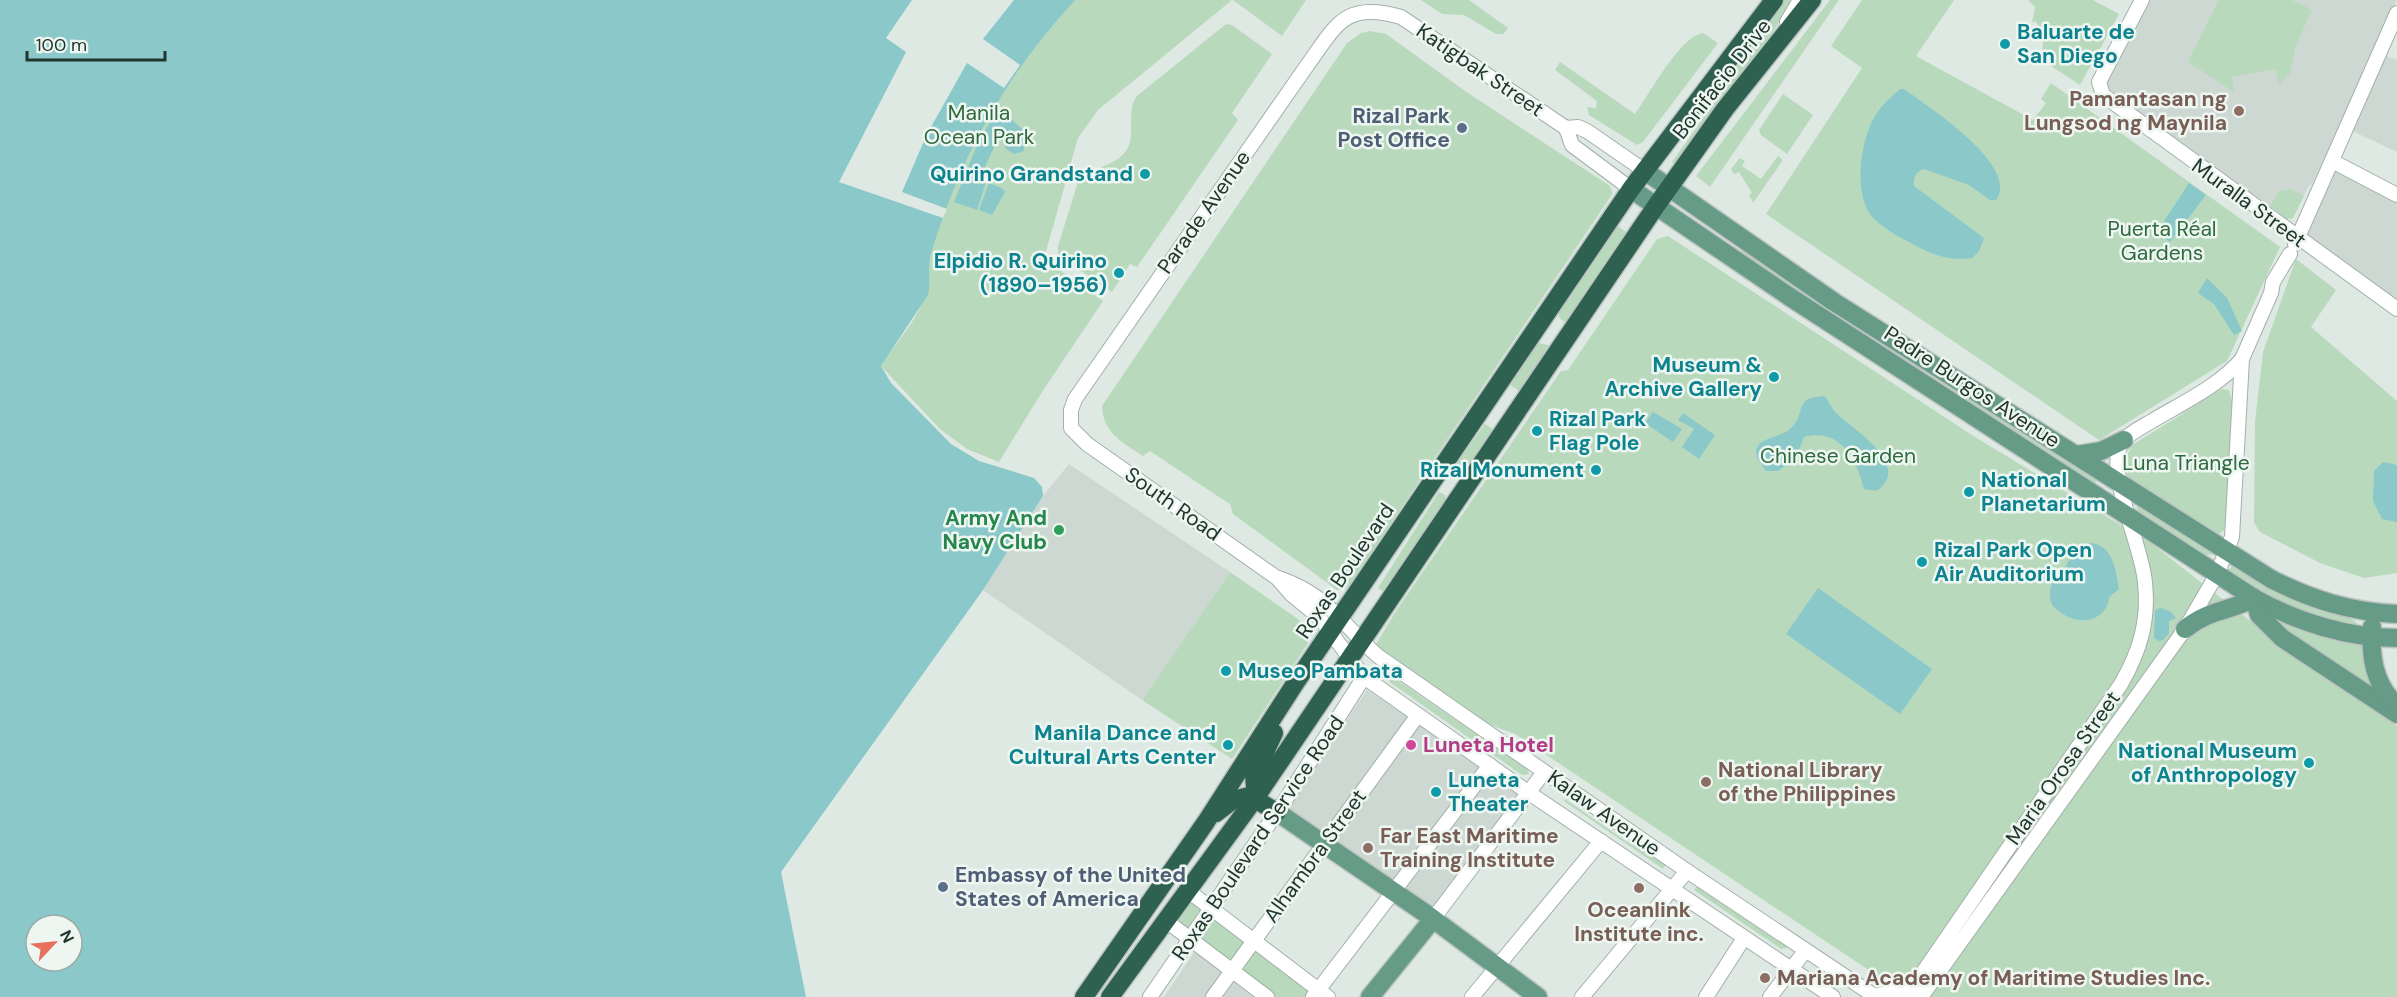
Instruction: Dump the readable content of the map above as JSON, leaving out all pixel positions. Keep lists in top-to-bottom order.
{
  "streets": {
    "highway": ["Bonifacio Drive", "Roxas Boulevard"],
    "main road": ["Padre Burgos Avenue"],
    "street": [
      "Katigbak Street",
      "Muralla Street",
      "Parade Avenue",
      "South Road",
      "Maria Orosa Street",
      "Kalaw Avenue",
      "Roxas Boulevard Service Road",
      "Alhambra Street"
    ]
  },
  "crossings": [
    ["Katigbak Street", "Bonifacio Drive"],
    ["Katigbak Street", "Parade Avenue"],
    ["Katigbak Street", "Padre Burgos Avenue"],
    ["Katigbak Street", "Roxas Boulevard"],
    ["Bonifacio Drive", "Padre Burgos Avenue"],
    ["Bonifacio Drive", "Roxas Boulevard"],
    ["Parade Avenue", "South Road"],
    ["Padre Burgos Avenue", "Roxas Boulevard"],
    ["Padre Burgos Avenue", "Maria Orosa Street"],
    ["South Road", "Roxas Boulevard"],
    ["South Road", "Kalaw Avenue"],
    ["Roxas Boulevard", "Kalaw Avenue"],
    ["Kalaw Avenue", "Roxas Boulevard Service Road"],
    ["Kalaw Avenue", "Alhambra Street"]
  ],
  "parks": [
    "Manila Ocean Park",
    "Puerta Réal Gardens",
    "Chinese Garden",
    "Luna Triangle"
  ],
  "places": [
    "Baluarte de San Diego",
    "Pamantasan ng Lungsod ng Maynila",
    "Rizal Park Post Office",
    "Quirino Grandstand",
    "Elpidio R. Quirino (1890–1956)",
    "Museum & Archive Gallery",
    "Rizal Park Flag Pole",
    "Rizal Monument",
    "National Planetarium",
    "Army And Navy Club",
    "Rizal Park Open Air Auditorium",
    "Museo Pambata",
    "Manila Dance and Cultural Arts Center",
    "Luneta Hotel",
    "National Museum of Anthropology",
    "National Library of the Philippines",
    "Luneta Theater",
    "Far East Maritime Training Institute",
    "Embassy of the United States of America",
    "Oceanlink Institute inc.",
    "Mariana Academy of Maritime Studies Inc."
  ],
  "scale_bar": "100 m",
  "north": "top right"
}
